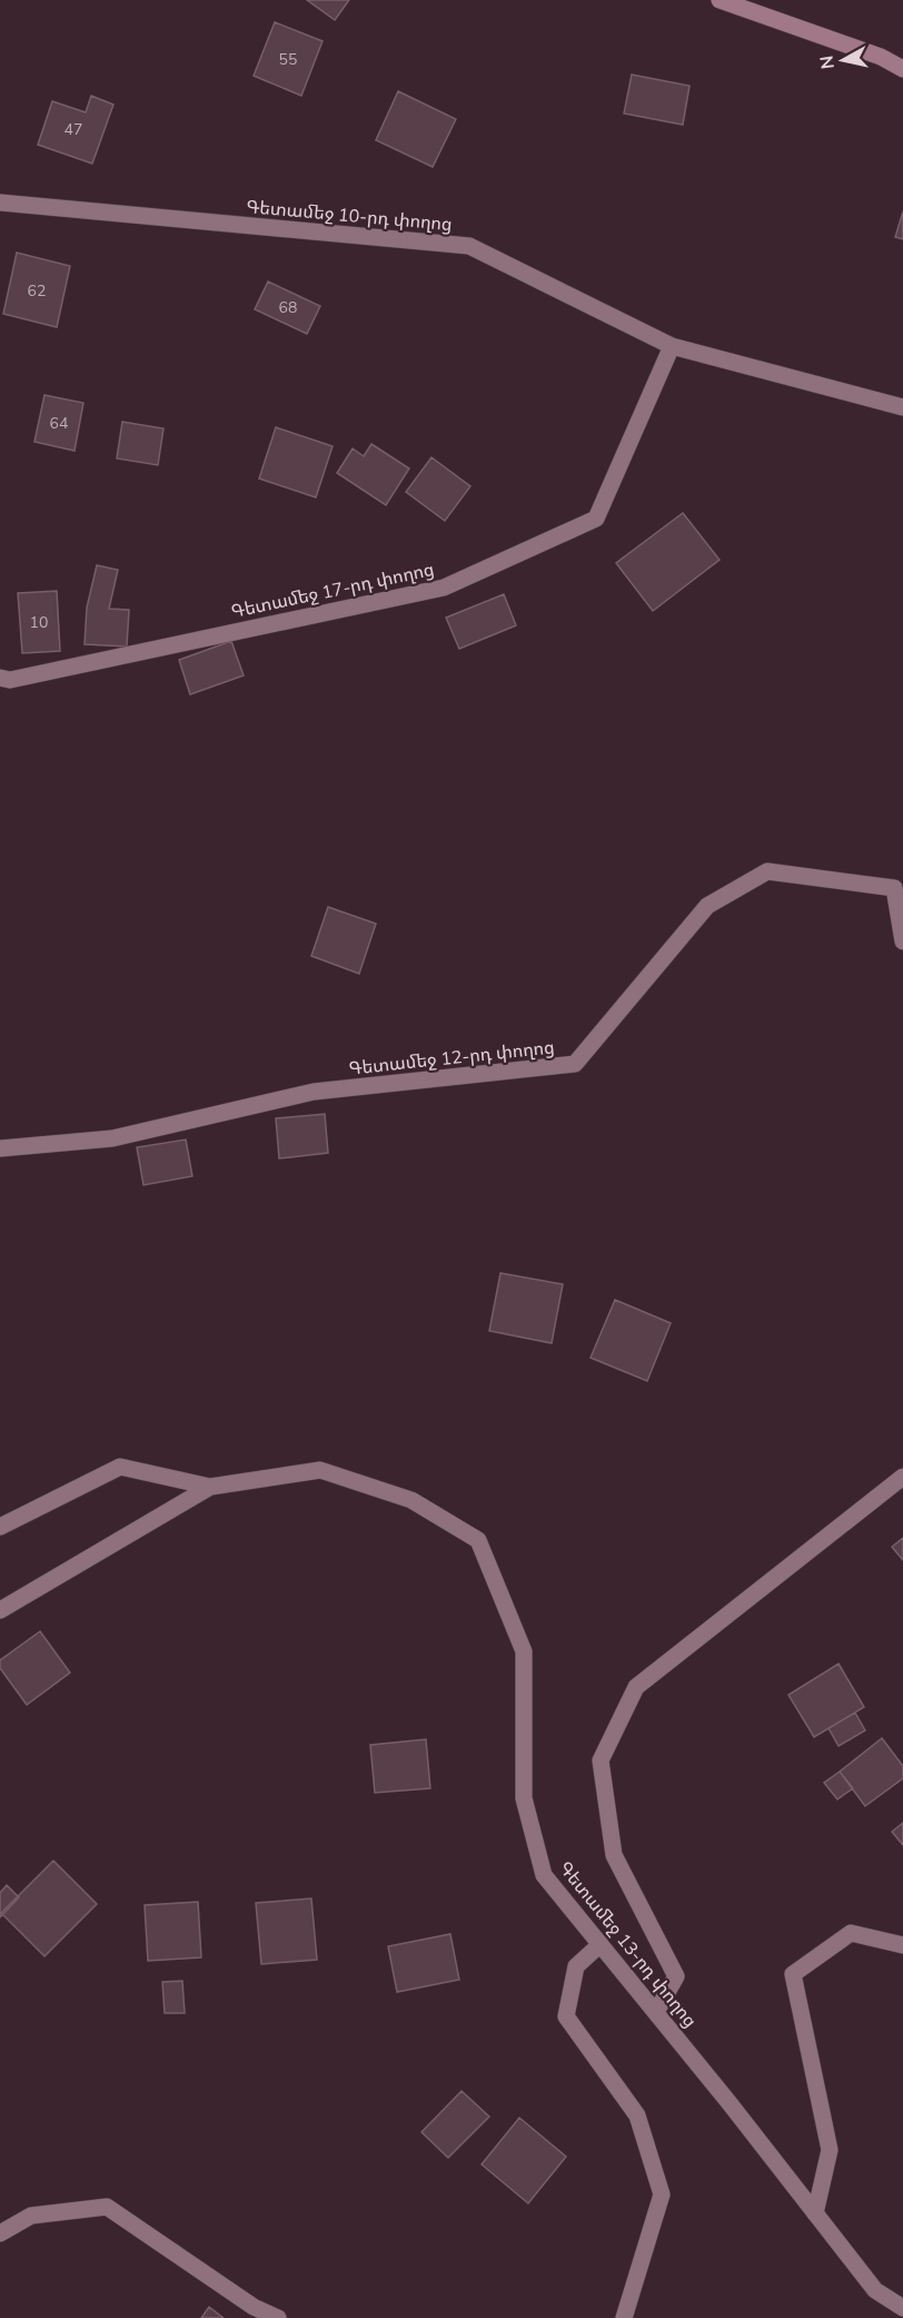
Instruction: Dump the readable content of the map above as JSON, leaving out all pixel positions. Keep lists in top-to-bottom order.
{
  "streets": {
    "street": [
      "Գետամեջ 10-րդ փողոց",
      "Գետամեջ 17-րդ փողոց",
      "Գետամեջ 12-րդ փողոց",
      "Գետամեջ 13-րդ փողոց"
    ]
  },
  "crossings": [
    ["Գետամեջ 10-րդ փողոց", "Գետամեջ 17-րդ փողոց"]
  ],
  "house_numbers": [
    "55",
    "47",
    "62",
    "68",
    "64",
    "10"
  ],
  "north": "left"
}
